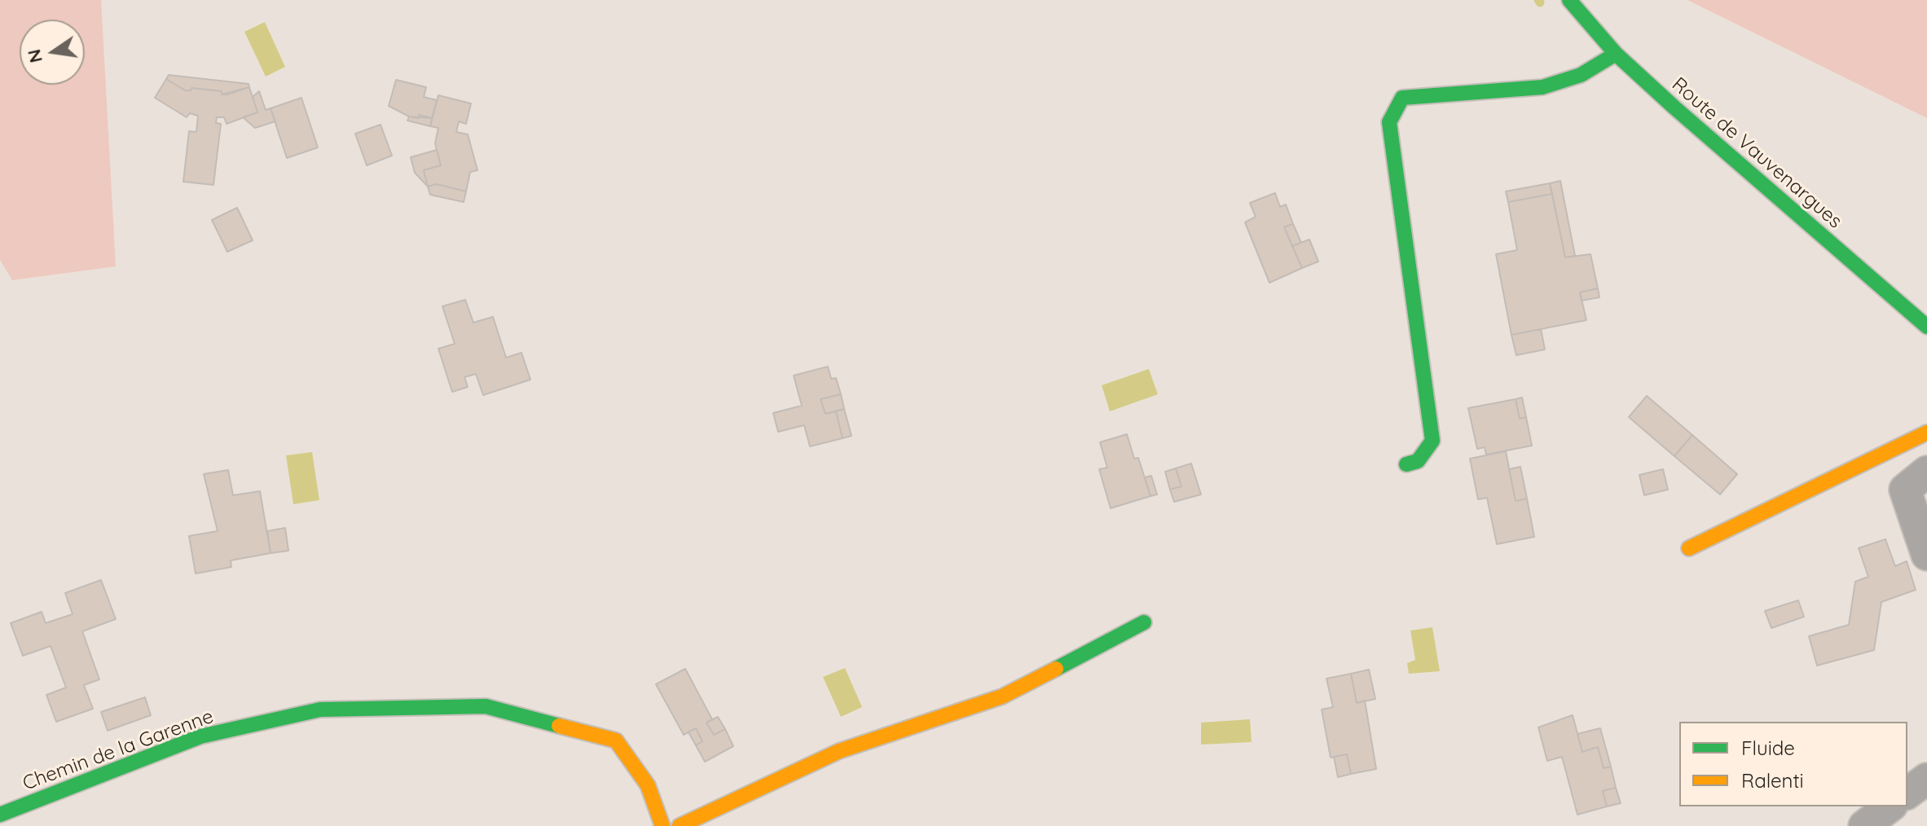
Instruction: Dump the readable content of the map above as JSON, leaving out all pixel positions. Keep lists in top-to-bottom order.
{
  "streets": {
    "street": ["Route de Vauvenargues", "Chemin de la Garenne"]
  },
  "legend": ["Fluide", "Ralenti"],
  "north": "left"
}
